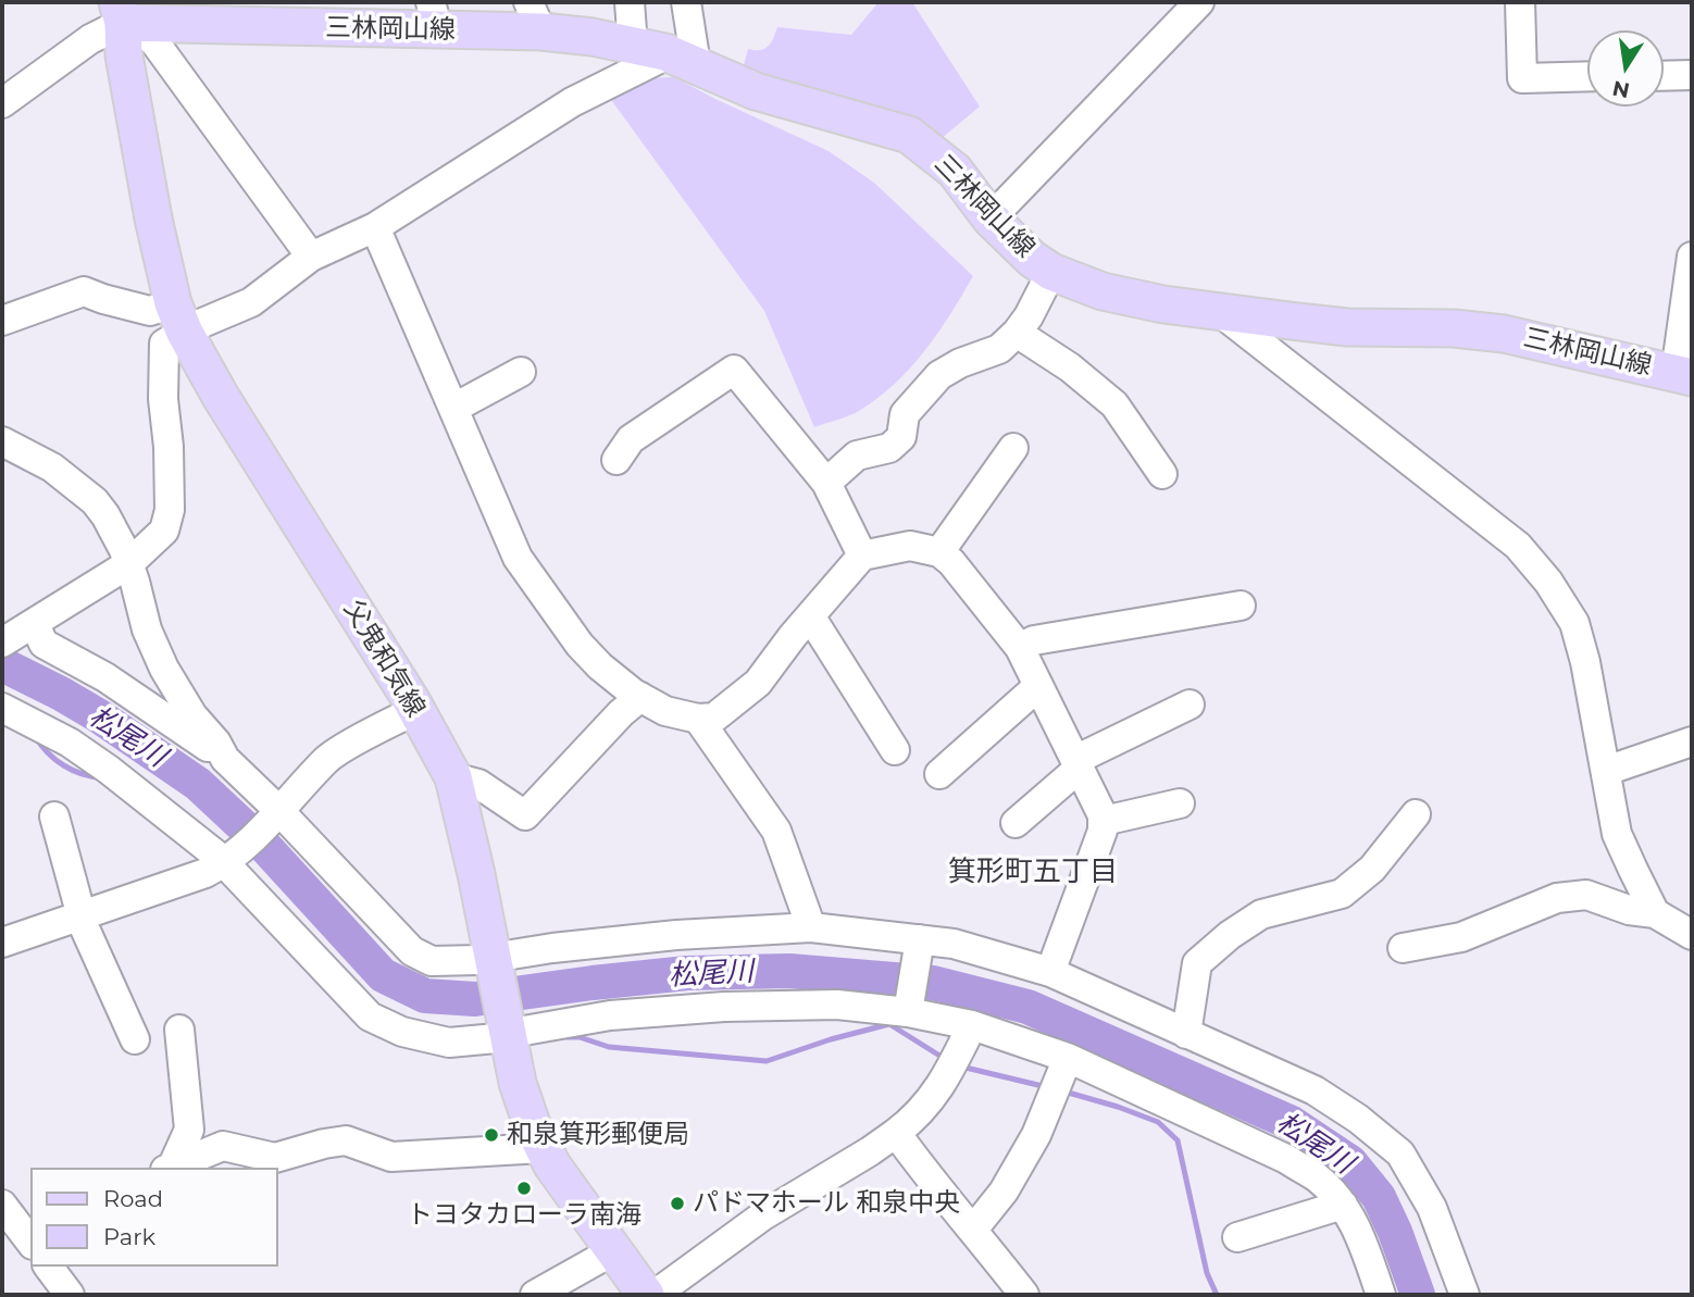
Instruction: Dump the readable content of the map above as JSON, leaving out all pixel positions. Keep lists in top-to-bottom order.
{
  "streets": {
    "main road": ["三林岡山線", "父鬼和気線"]
  },
  "crossings": [
    ["三林岡山線", "父鬼和気線"]
  ],
  "districts": ["箕形町五丁目"],
  "water": ["松尾川"],
  "places": ["和泉箕形郵便局", "トヨタカローラ南海", "パドマホール 和泉中央"],
  "legend": ["Road", "Park"],
  "north": "bottom"
}
